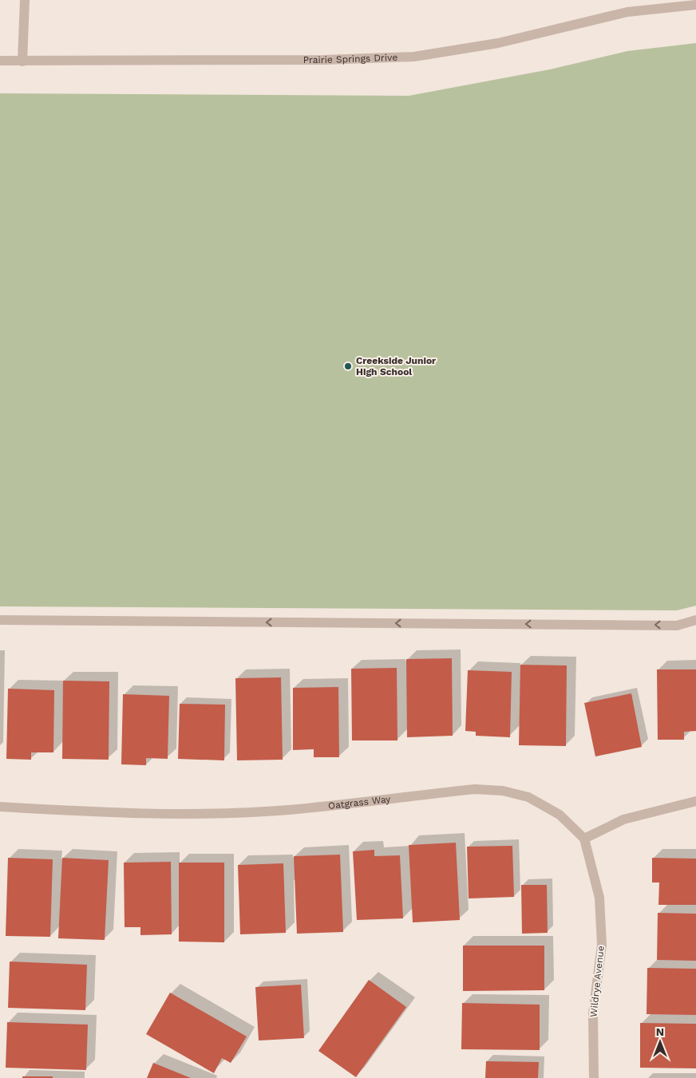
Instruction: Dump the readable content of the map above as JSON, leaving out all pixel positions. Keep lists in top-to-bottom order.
{
  "streets": {
    "street": ["Prairie Springs Drive", "Oatgrass Way", "Wildrye Avenue"]
  },
  "crossings": [
    ["Oatgrass Way", "Wildrye Avenue"]
  ],
  "places": ["Creekside Junior High School"],
  "north": "top"
}
